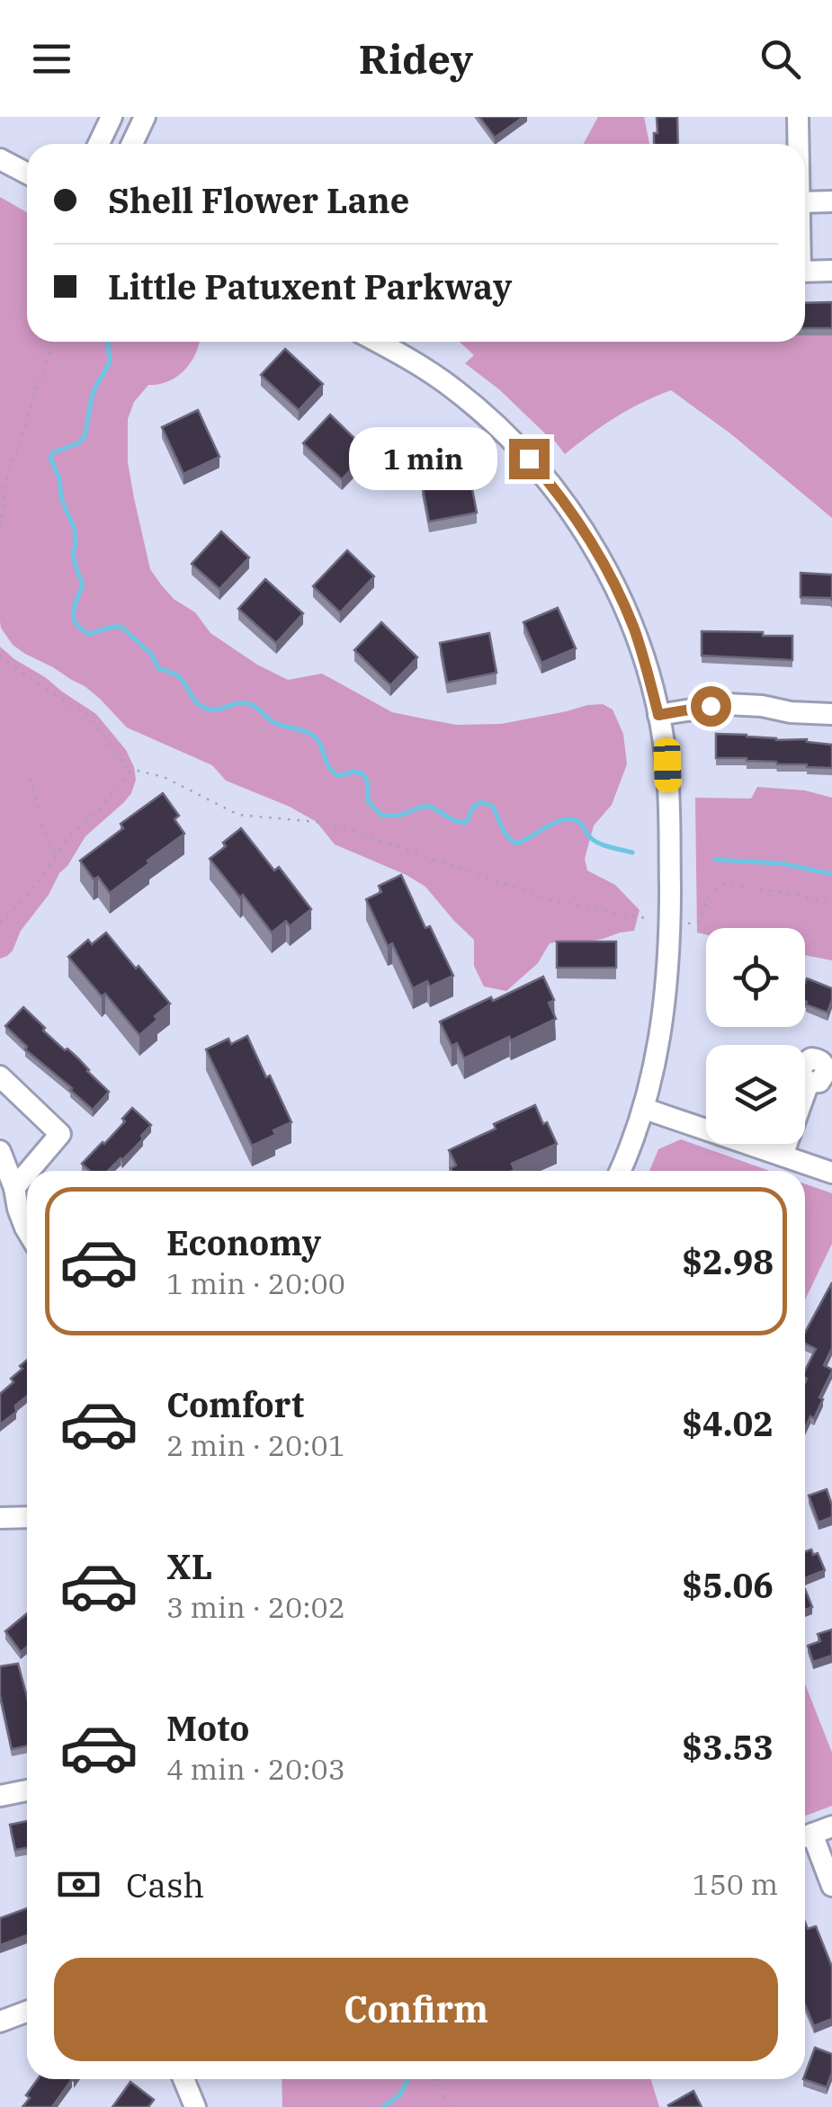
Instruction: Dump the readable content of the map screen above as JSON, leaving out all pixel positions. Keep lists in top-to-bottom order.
{
  "page": {
    "header": "Ridey",
    "banner": ["Shell Flower Lane", "Little Patuxent Parkway"],
    "bubble": "1 min",
    "list": [
      {
        "name": "Economy",
        "note": "1 min · 20:00",
        "value": "$2.98"
      },
      {
        "name": "Comfort",
        "note": "2 min · 20:01",
        "value": "$4.02"
      },
      {
        "name": "XL",
        "note": "3 min · 20:02",
        "value": "$5.06"
      },
      {
        "name": "Moto",
        "note": "4 min · 20:03",
        "value": "$3.53"
      }
    ],
    "pay": ["Cash", "150 m"],
    "buttons": "Confirm"
  }
}
